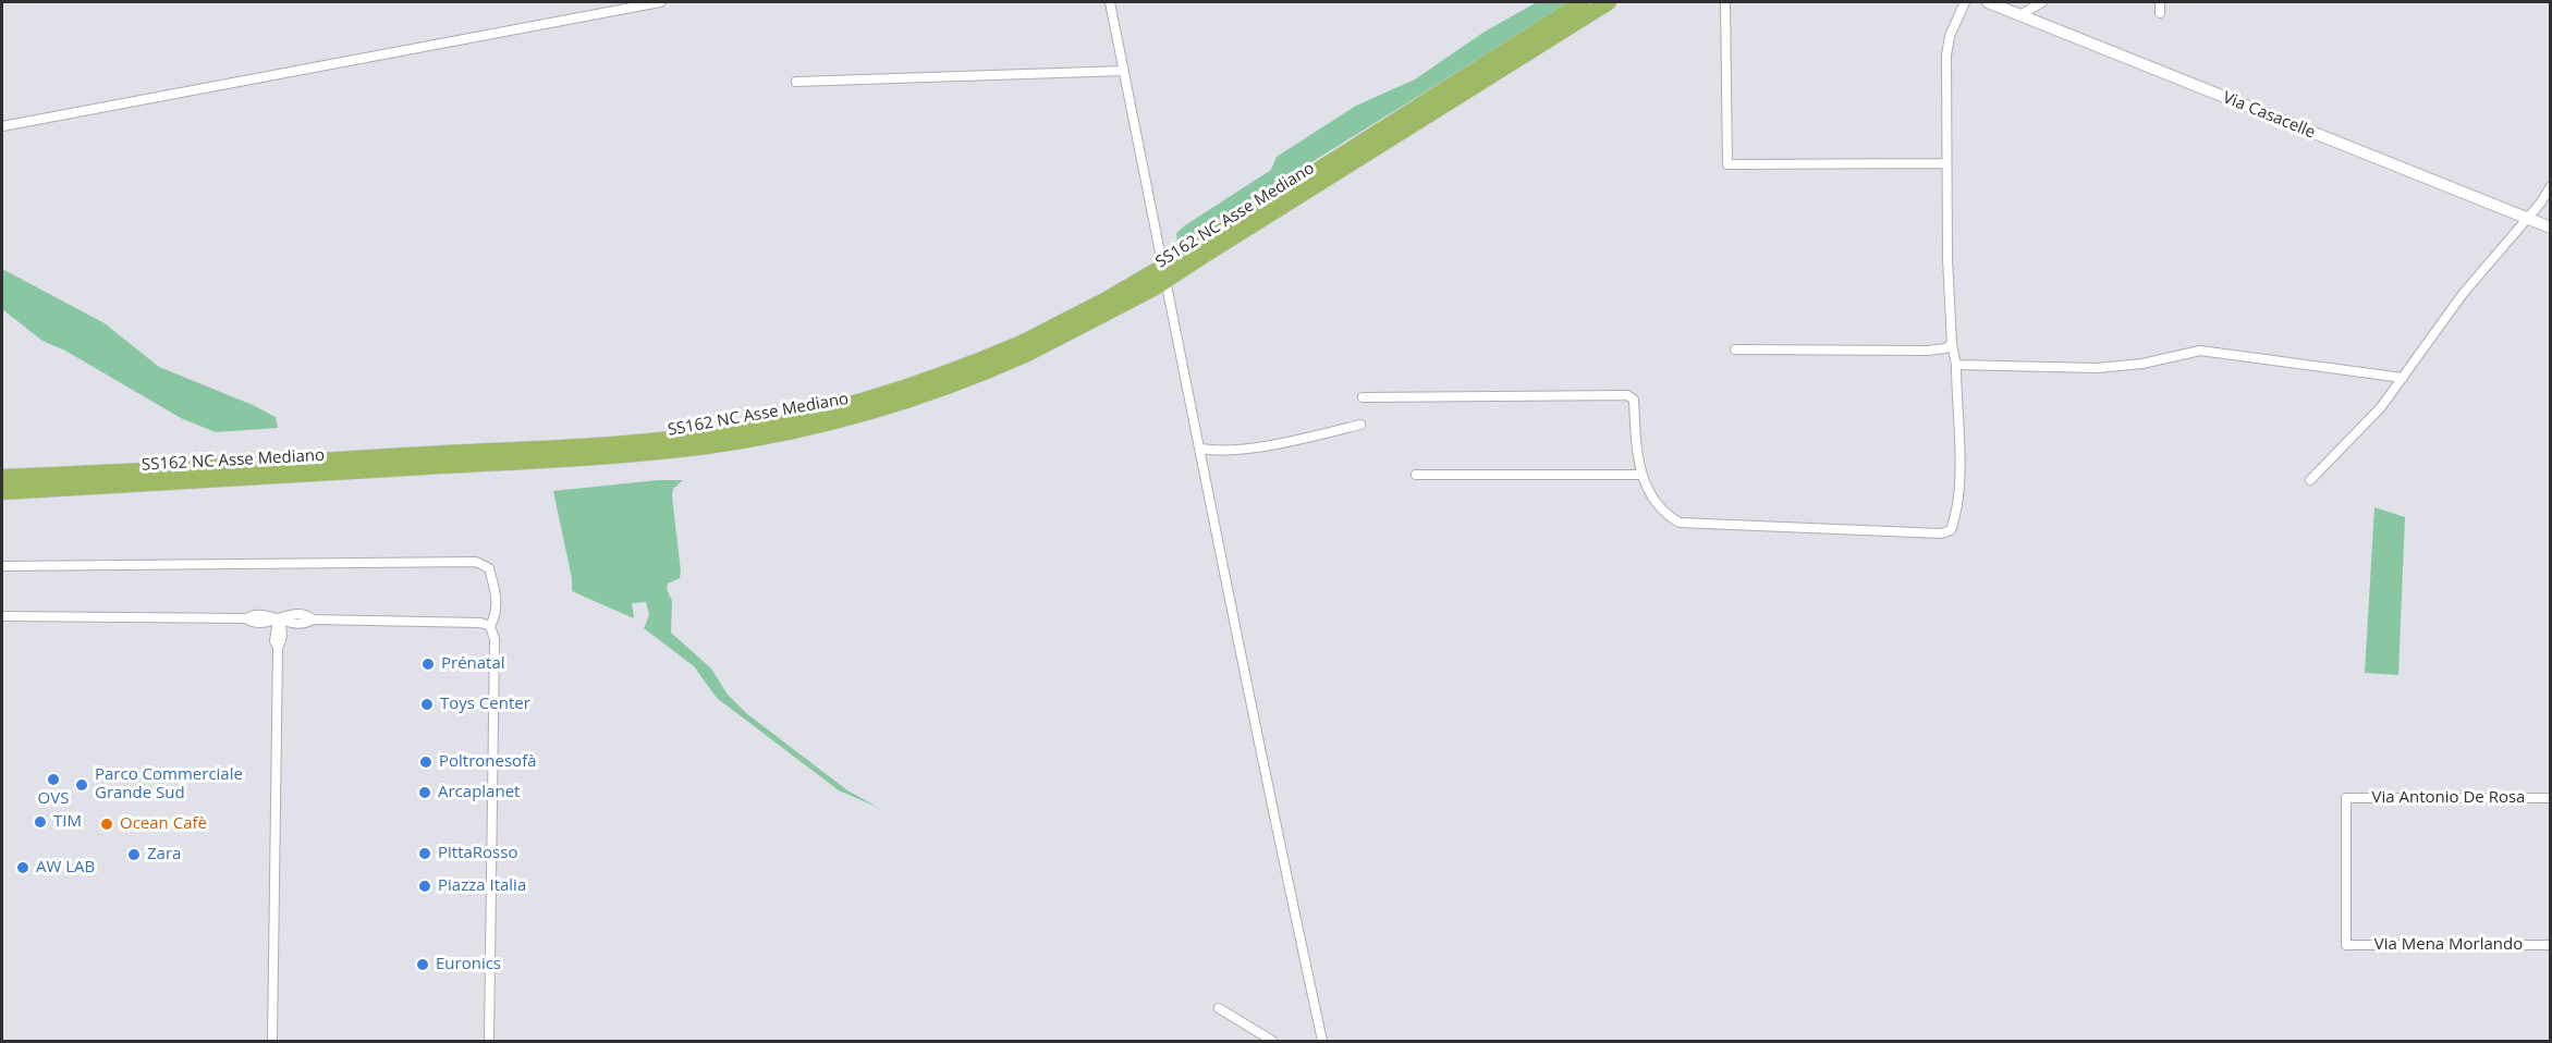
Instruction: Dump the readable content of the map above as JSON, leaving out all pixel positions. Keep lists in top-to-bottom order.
{
  "streets": {
    "highway": ["SS162 NC Asse Mediano"],
    "street": ["Via Casacelle", "Via Antonio De Rosa", "Via Mena Morlando"]
  },
  "crossings": [
    ["Via Antonio De Rosa", "Via Mena Morlando"]
  ],
  "places": [
    "Prénatal",
    "Toys Center",
    "Poltronesofà",
    "OVS",
    "Parco Commerciale Grande Sud",
    "Arcaplanet",
    "TIM",
    "Ocean Cafè",
    "PittaRosso",
    "Zara",
    "AW LAB",
    "Piazza Italia",
    "Euronics"
  ]
}
